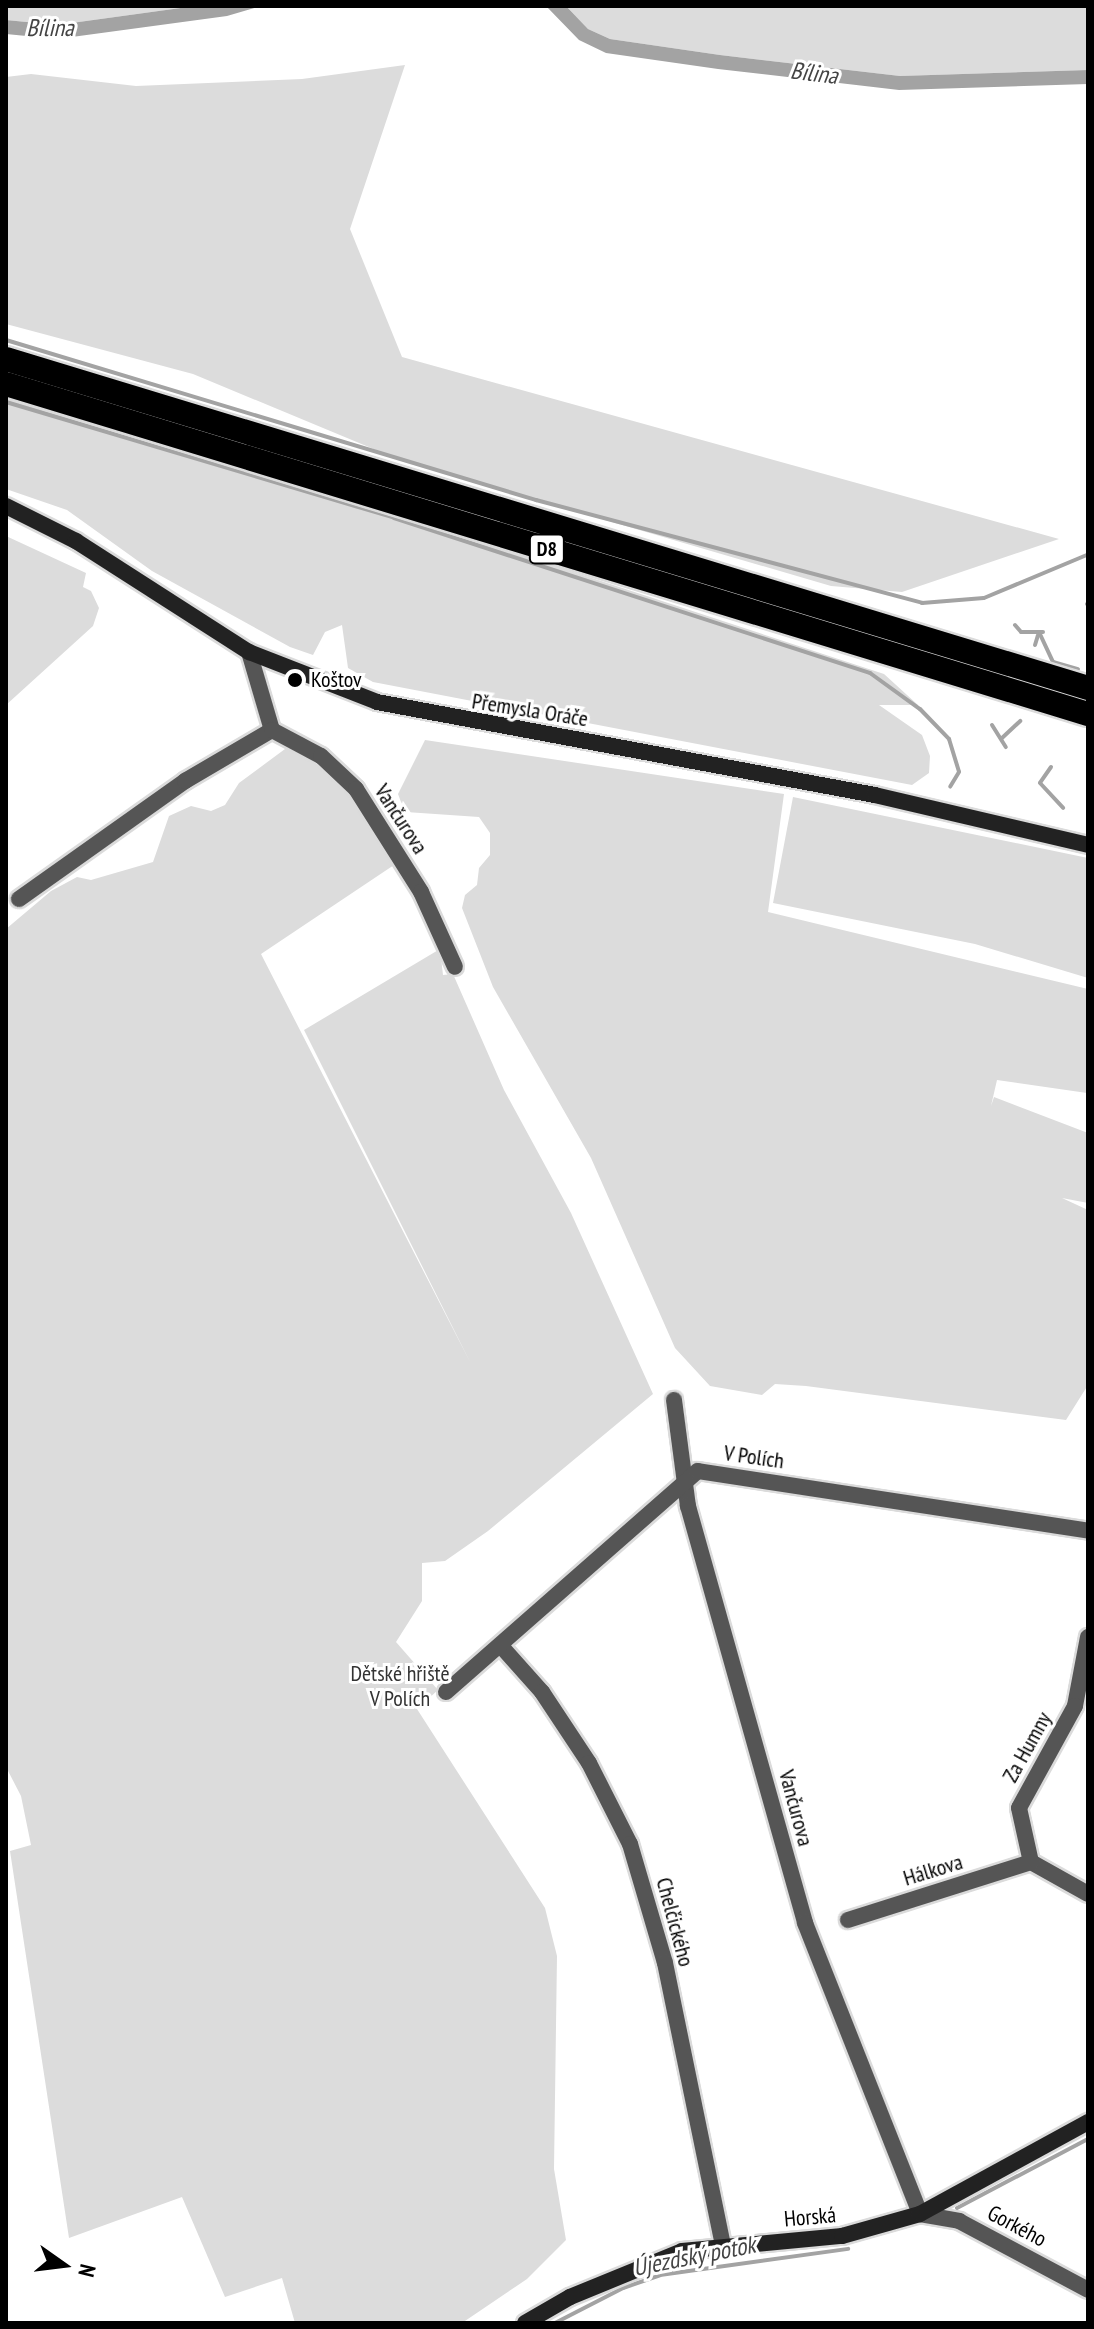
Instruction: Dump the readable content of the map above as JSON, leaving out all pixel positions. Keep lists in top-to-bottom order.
{
  "streets": {
    "highway": ["D8"],
    "main road": ["Přemysla Oráče", "Horská"],
    "street": [
      "Vančurova",
      "V Polích",
      "Za Humny",
      "Hálkova",
      "Chelčického",
      "Gorkého"
    ]
  },
  "crossings": [
    ["Vančurova", "V Polích"],
    ["Vančurova", "Horská"],
    ["Vančurova", "Gorkého"],
    ["Za Humny", "Hálkova"],
    ["Chelčického", "Horská"],
    ["Horská", "Gorkého"]
  ],
  "water": ["Bílina", "Újezdský potok"],
  "parks": ["Dětské hřiště V Polích"],
  "places": ["Koštov"],
  "north": "right"
}
